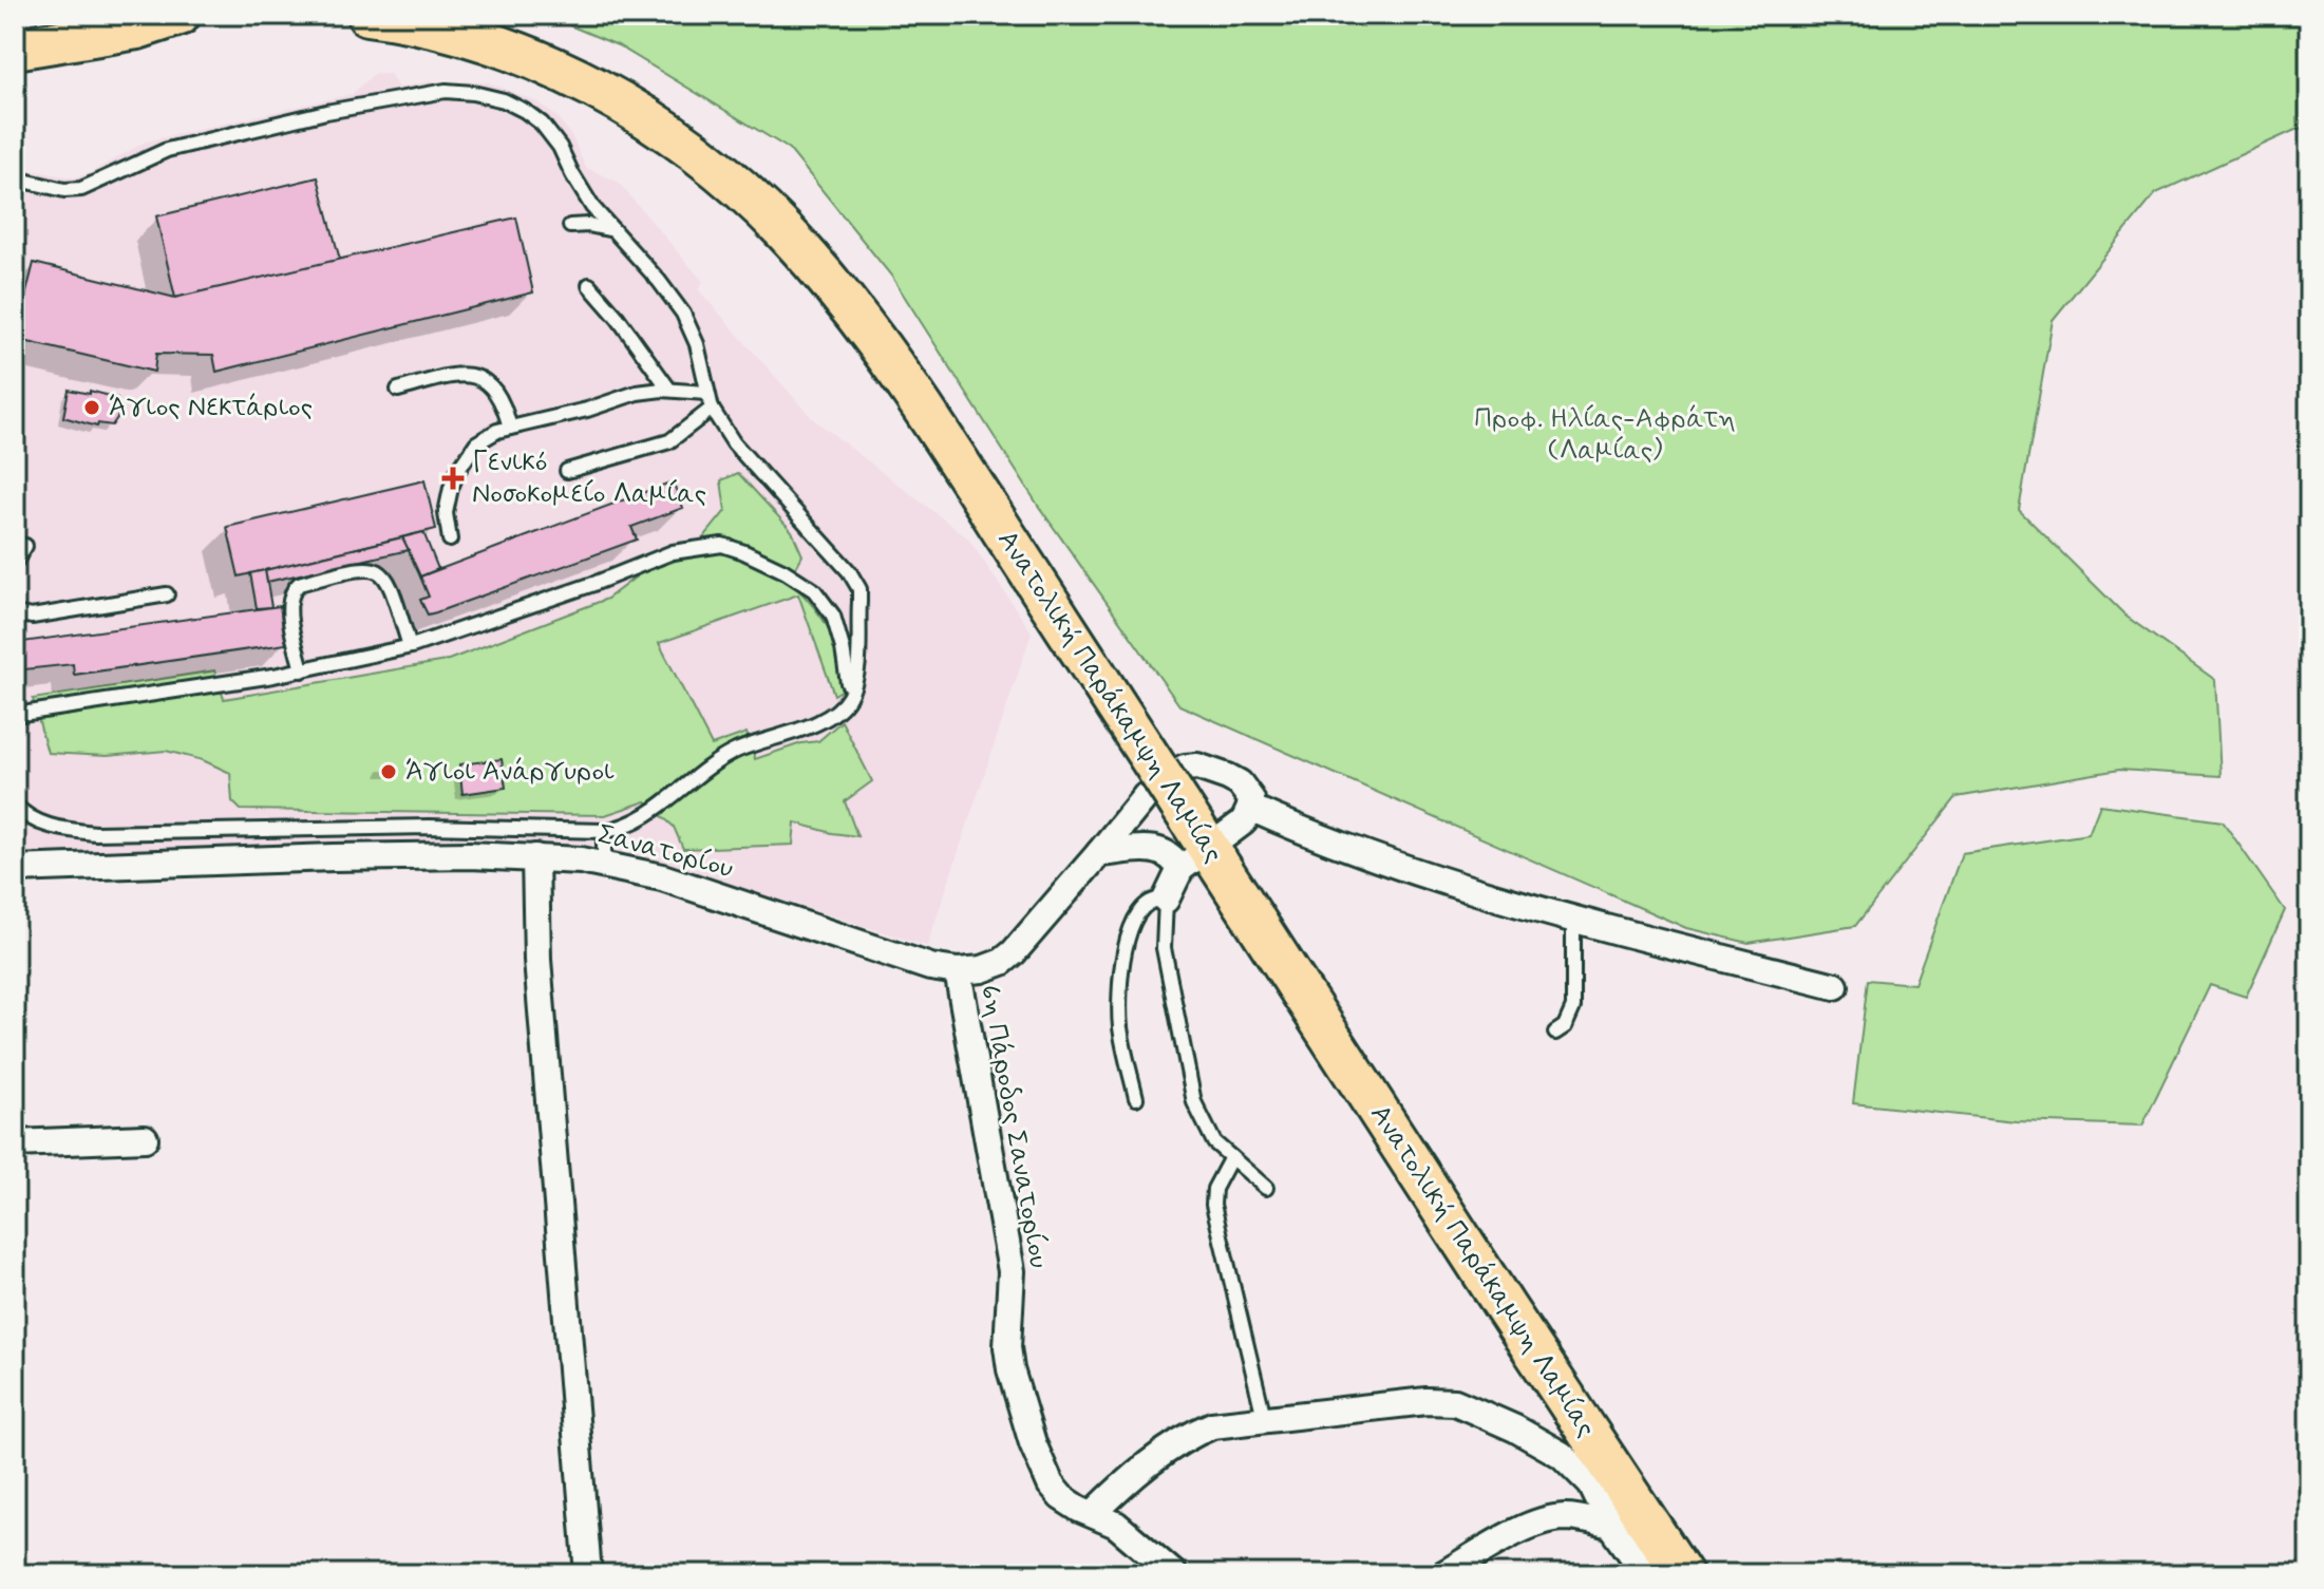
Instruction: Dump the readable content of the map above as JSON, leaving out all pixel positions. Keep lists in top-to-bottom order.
{
  "streets": {
    "main road": ["Ανατολική Παράκαμψη Λαμίας"],
    "street": ["Σανατορίου", "6η Πάροδος Σανατορίου"]
  },
  "crossings": [
    ["Σανατορίου", "6η Πάροδος Σανατορίου"]
  ],
  "parks": ["Προφ. Ηλίας-Αφράτη (Λαμίας)"],
  "places": {
    "other": ["Άγιος Νεκτάριος", "Άγιοι Ανάργυροι"],
    "health": ["Γενικό Νοσοκομείο Λαμίας"]
  }
}
